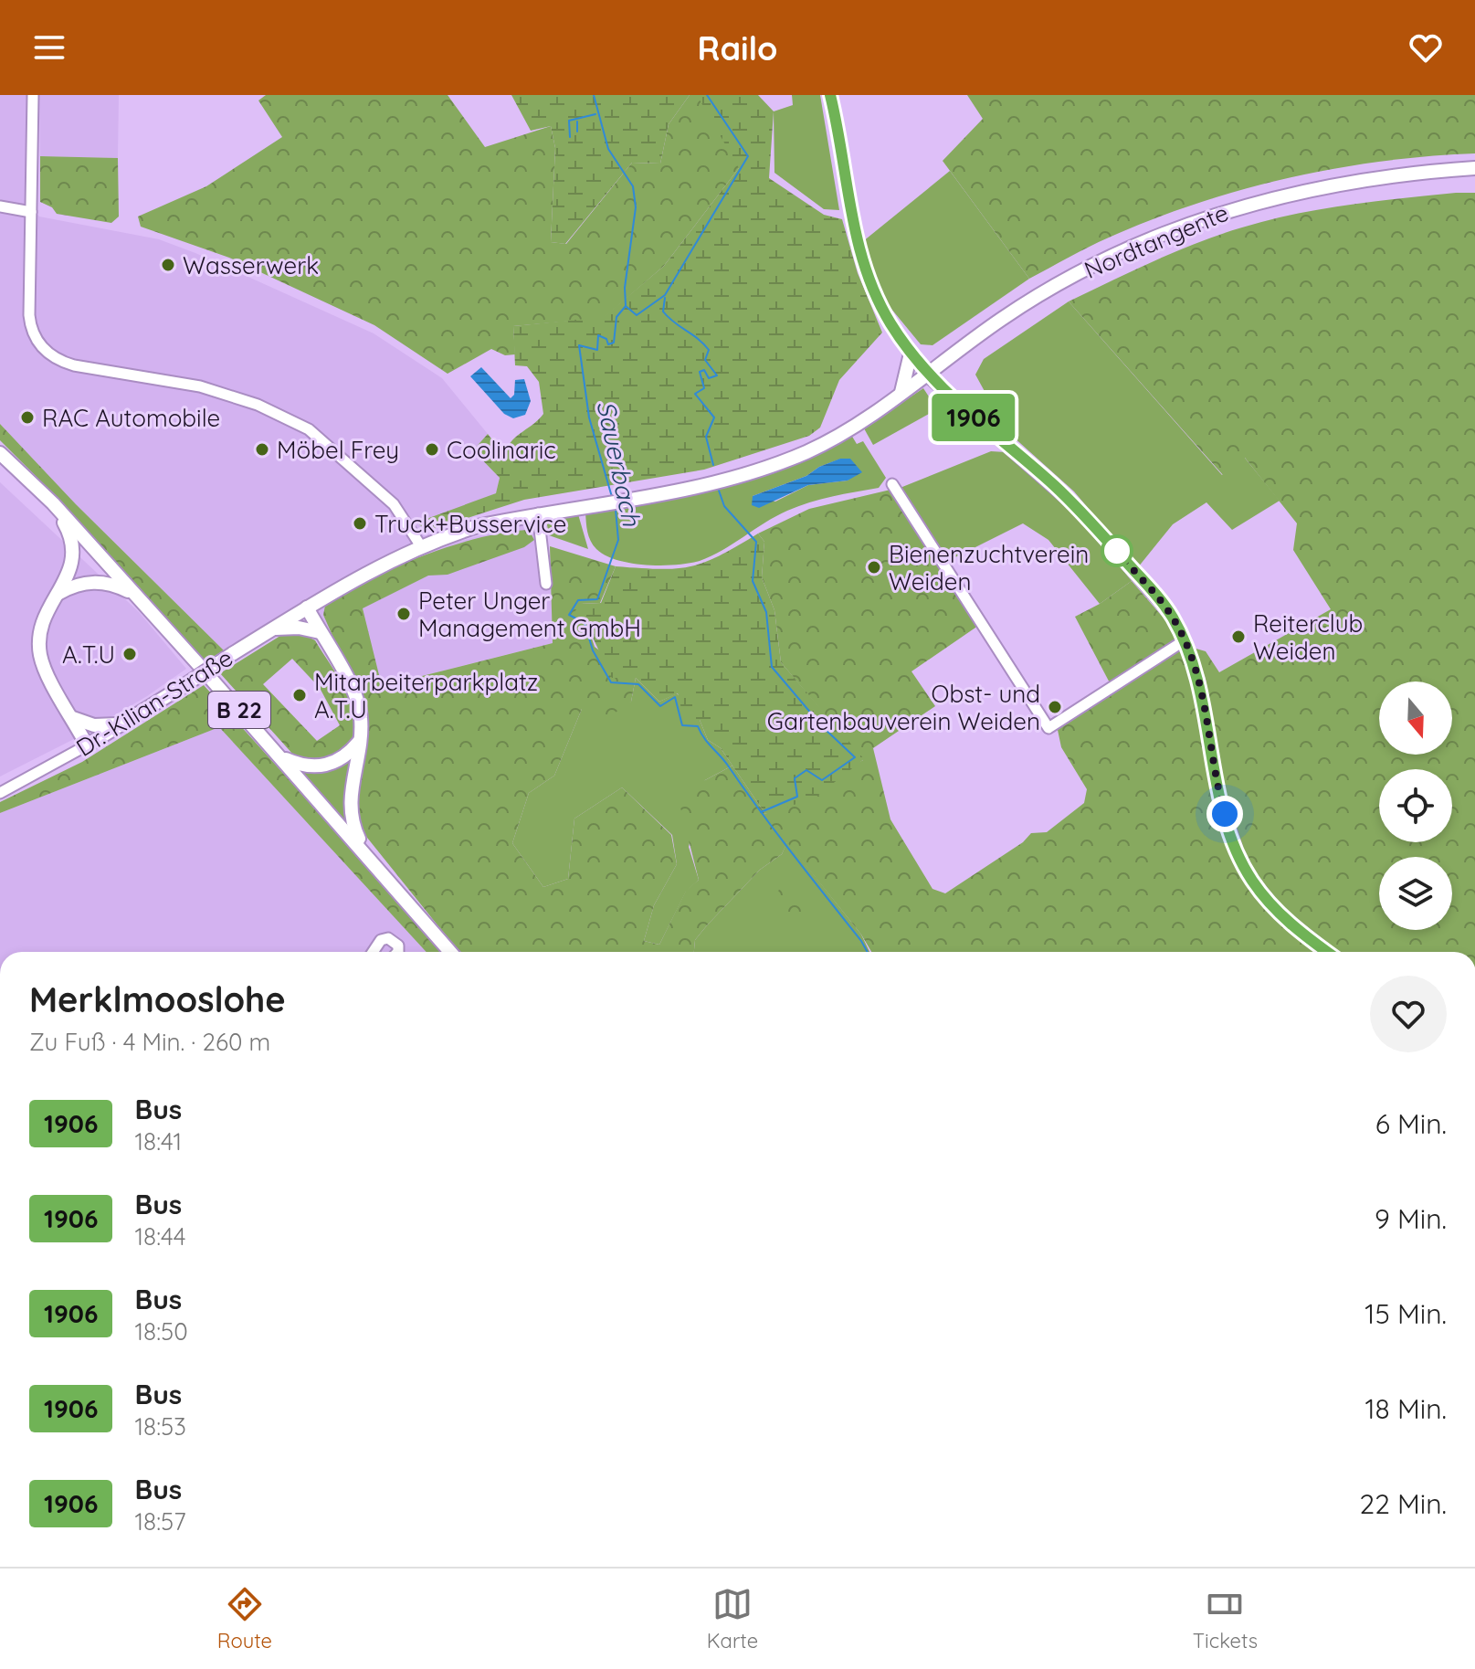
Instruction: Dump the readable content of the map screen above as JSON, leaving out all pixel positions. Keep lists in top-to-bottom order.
{
  "streets": {
    "main road": ["Nordtangente", "Dr.-Kilian-Straße", "B 22"]
  },
  "crossings": [
    ["Nordtangente", "Dr.-Kilian-Straße"]
  ],
  "water": ["Sauerbach"],
  "places": [
    "Wasserwerk",
    "RAC Automobile",
    "Möbel Frey",
    "Coolinaric",
    "Truck+Busservice",
    "Bienenzuchtverein Weiden",
    "Peter Unger Management GmbH",
    "Reiterclub Weiden",
    "A.T.U",
    "Mitarbeiterparkplatz A.T.U",
    "Obst- und Gartenbauverein Weiden"
  ],
  "lines": ["bus line 1906"],
  "north": "bottom",
  "page": {
    "header": "Railo",
    "on_map": "1906",
    "heading": ["Merklmooslohe", "Zu Fuß · 4 Min. · 260 m"],
    "list": [
      {
        "mark": "1906",
        "name": "Bus",
        "note": "18:41",
        "value": "6 Min."
      },
      {
        "mark": "1906",
        "name": "Bus",
        "note": "18:44",
        "value": "9 Min."
      },
      {
        "mark": "1906",
        "name": "Bus",
        "note": "18:50",
        "value": "15 Min."
      },
      {
        "mark": "1906",
        "name": "Bus",
        "note": "18:53",
        "value": "18 Min."
      },
      {
        "mark": "1906",
        "name": "Bus",
        "note": "18:57",
        "value": "22 Min."
      }
    ],
    "tabs": ["Route", "Karte", "Tickets"]
  }
}
